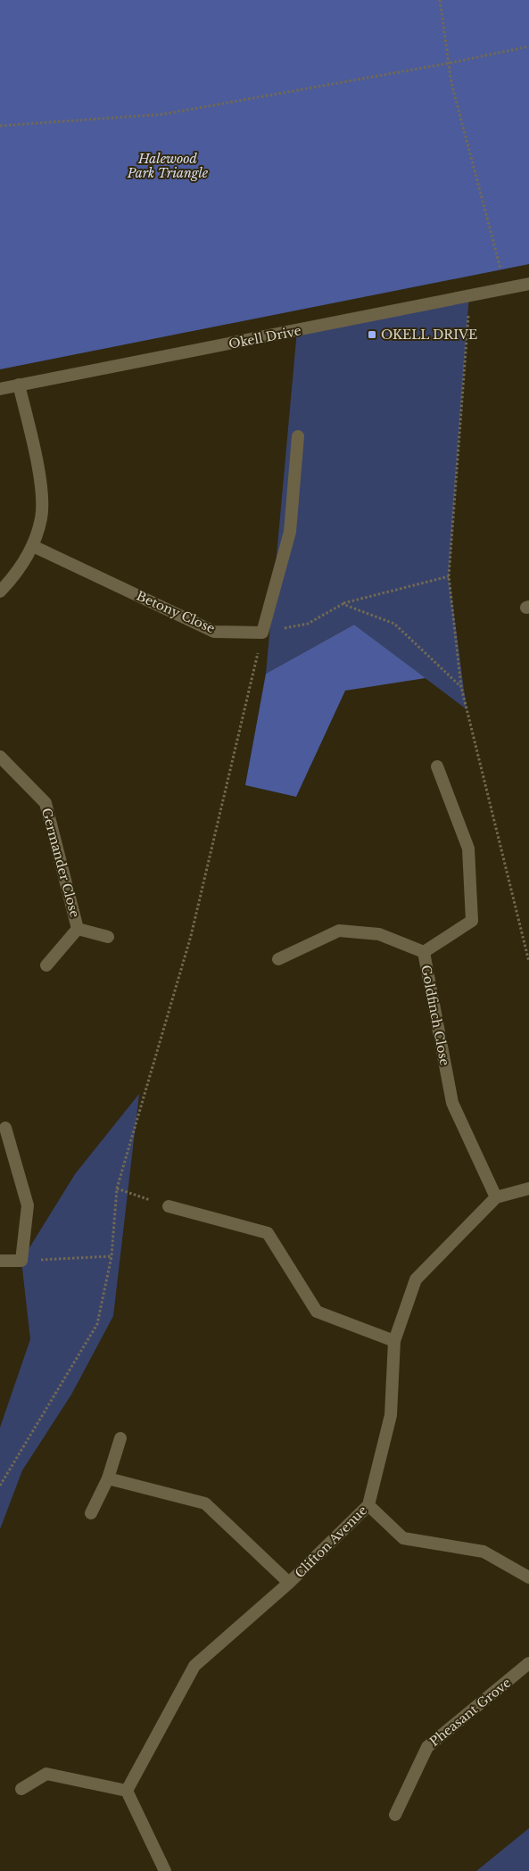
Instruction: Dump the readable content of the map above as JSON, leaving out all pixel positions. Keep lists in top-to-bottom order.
{
  "streets": {
    "street": [
      "Okell Drive",
      "Betony Close",
      "Germander Close",
      "Goldfinch Close",
      "Clifton Avenue",
      "Pheasant Grove"
    ]
  },
  "crossings": [
    ["Goldfinch Close", "Clifton Avenue"]
  ],
  "parks": ["Halewood Park Triangle"],
  "places": {
    "transit": ["OKELL DRIVE"]
  }
}
